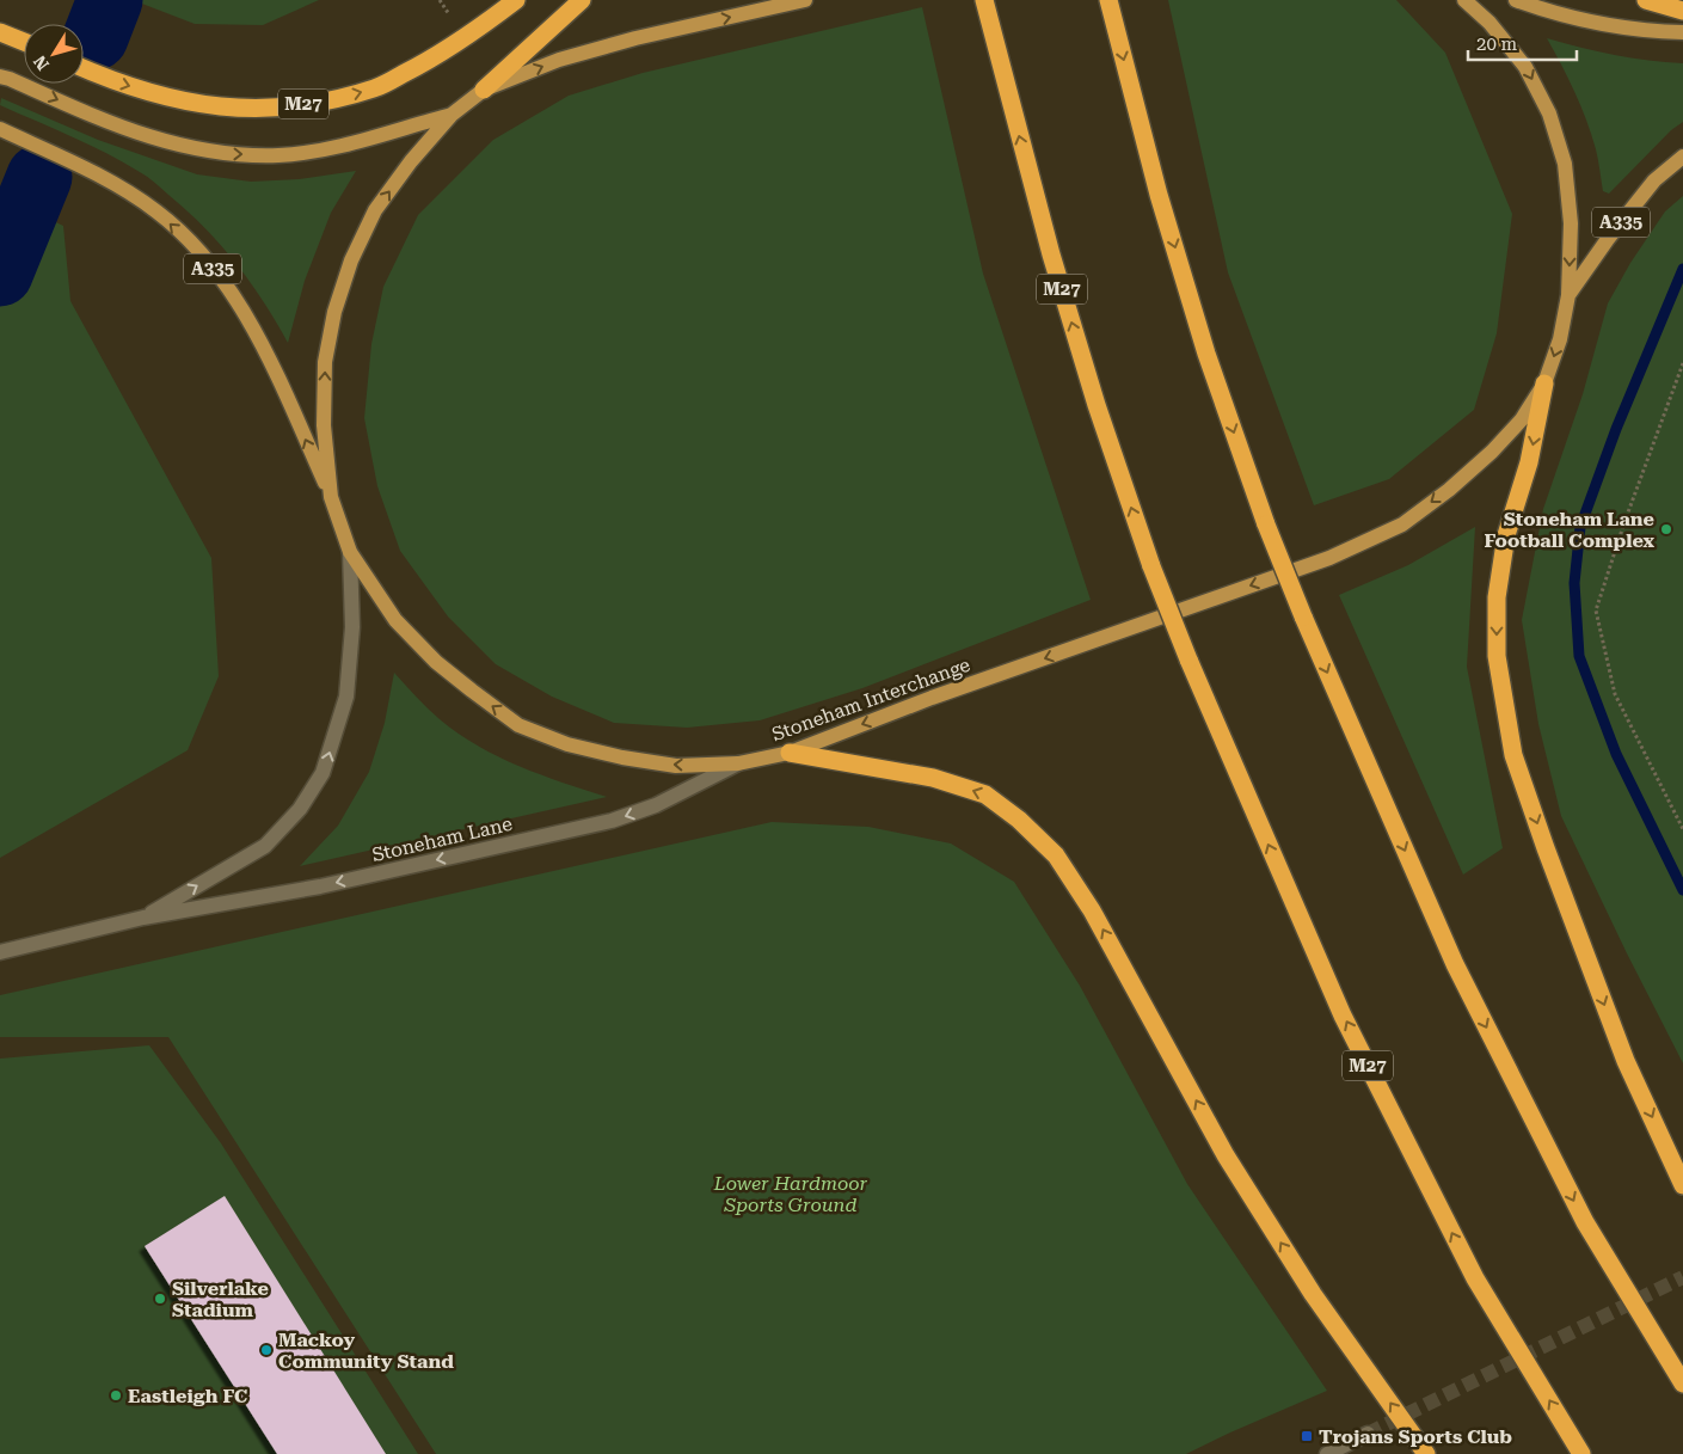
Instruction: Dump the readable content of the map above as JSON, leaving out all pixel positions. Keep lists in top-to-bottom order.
{
  "streets": {
    "highway": ["M27"],
    "main road": ["A335", "Stoneham Interchange"],
    "street": ["Stoneham Lane"]
  },
  "crossings": [
    ["A335", "Stoneham Interchange"],
    ["Stoneham Interchange", "Stoneham Lane"]
  ],
  "parks": ["Lower Hardmoor Sports Ground"],
  "places": {
    "other": [
      "Stoneham Lane Football Complex",
      "Silverlake Stadium",
      "Mackoy Community Stand",
      "Eastleigh FC"
    ],
    "transit": ["Trojans Sports Club"]
  },
  "scale_bar": "20 m",
  "north": "bottom left"
}
